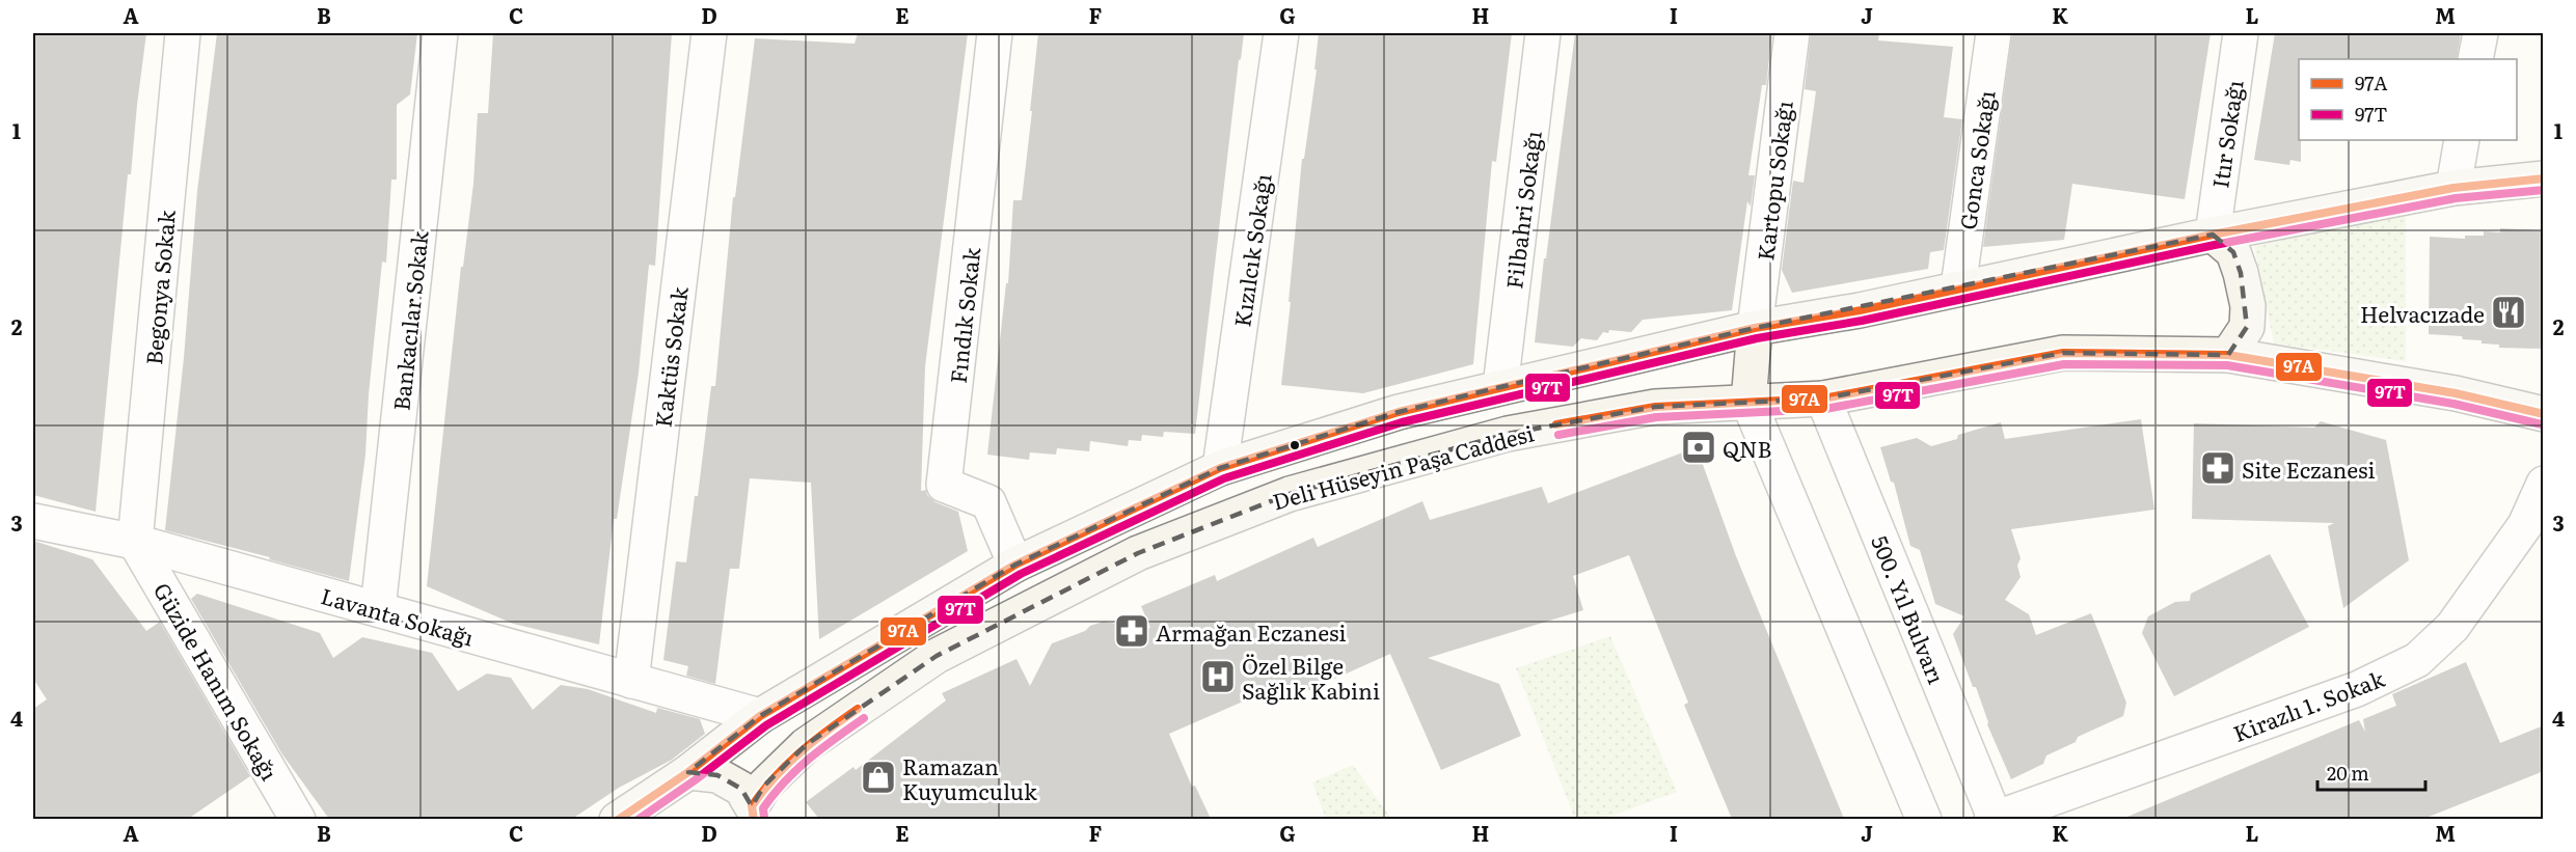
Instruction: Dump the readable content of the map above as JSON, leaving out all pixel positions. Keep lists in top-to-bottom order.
{
  "streets": {
    "main road": ["Deli Hüseyin Paşa Caddesi"],
    "street": [
      "Itır Sokağı",
      "Gonca Sokağı",
      "Kartopu Sokağı",
      "Filbahri Sokağı",
      "Kızılcık Sokağı",
      "Begonya Sokak",
      "Fındık Sokak",
      "Bankacılar Sokak",
      "Kaktüs Sokak",
      "500. Yıl Bulvarı",
      "Lavanta Sokağı",
      "Güzide Hanım Sokağı",
      "Kirazlı 1. Sokak"
    ]
  },
  "crossings": [
    ["Begonya Sokak", "Lavanta Sokağı"],
    ["Begonya Sokak", "Güzide Hanım Sokağı"],
    ["Bankacılar Sokak", "Lavanta Sokağı"],
    ["Kaktüs Sokak", "Lavanta Sokağı"],
    ["Deli Hüseyin Paşa Caddesi", "500. Yıl Bulvarı"],
    ["500. Yıl Bulvarı", "Kirazlı 1. Sokak"],
    ["Lavanta Sokağı", "Güzide Hanım Sokağı"]
  ],
  "places": {
    "restaurant": ["Helvacızade"],
    "bank": ["QNB"],
    "pharmacy": ["Site Eczanesi", "Armağan Eczanesi"],
    "hospital": ["Özel Bilge Sağlık Kabini"],
    "shop": ["Ramazan Kuyumculuk"]
  },
  "lines": ["transit line 97A", "transit line 97T"],
  "legend": ["97A", "97T"],
  "scale_bar": "20 m",
  "grid": {
    "columns": [
      "A",
      "B",
      "C",
      "D",
      "E",
      "F",
      "G",
      "H",
      "I",
      "J",
      "K",
      "L",
      "M"
    ],
    "rows": [
      "1",
      "2",
      "3",
      "4"
    ]
  }
}
